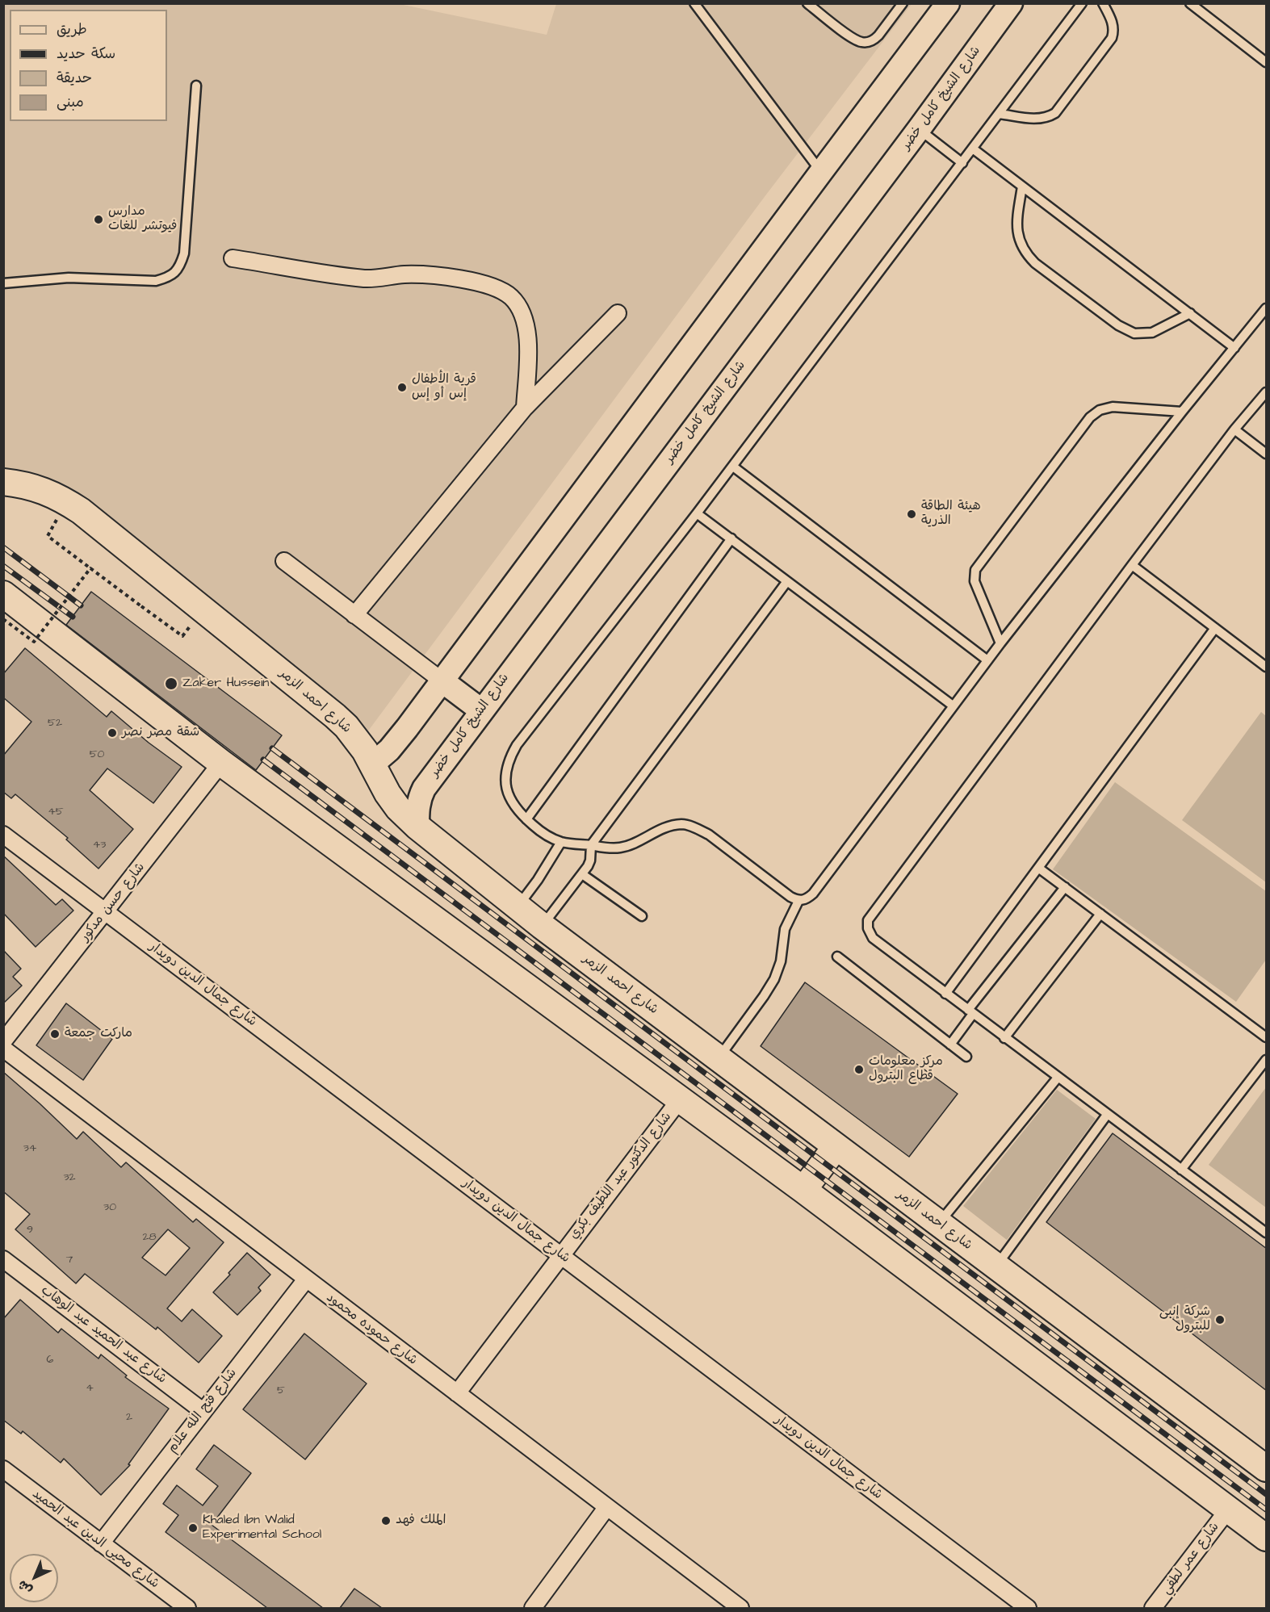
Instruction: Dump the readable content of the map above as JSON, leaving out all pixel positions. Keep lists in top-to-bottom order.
{
  "streets": {
    "main road": ["شارع الشيخ كامل خضر", "شارع احمد الزمر"],
    "street": [
      "شارع حسن مدكور",
      "شارع جمال الدين دويدار",
      "شارع الدكتور عبد اللطيف بكري",
      "شارع حموده محمود",
      "شارع عبد الحميد عبد الوهاب",
      "شارع فتح الله علام",
      "شارع محيى الدين عبد الحميد",
      "شارع عمر لطفي"
    ]
  },
  "crossings": [
    ["شارع الشيخ كامل خضر", "شارع احمد الزمر"],
    ["شارع حسن مدكور", "شارع جمال الدين دويدار"],
    ["شارع جمال الدين دويدار", "شارع الدكتور عبد اللطيف بكري"],
    ["شارع الدكتور عبد اللطيف بكري", "شارع حموده محمود"],
    ["شارع حموده محمود", "شارع فتح الله علام"],
    ["شارع عبد الحميد عبد الوهاب", "شارع فتح الله علام"],
    ["شارع فتح الله علام", "شارع محيى الدين عبد الحميد"]
  ],
  "places": [
    "مدارس فيوتشر للغات",
    "قرية الأطفال إس أو إس",
    "هيئة الطاقة الذرية",
    "Zaker Hussein",
    "شقة مصر نصر",
    "ماركت جمعة",
    "مركز معلومات قطاع البترول",
    "شركة إنبى للبترول",
    "الملك فهد",
    "Khaled Ibn Walid Experimental School"
  ],
  "house_numbers": [
    "52",
    "50",
    "45",
    "43",
    "34",
    "32",
    "30",
    "9",
    "28",
    "7",
    "6",
    "4",
    "5",
    "2"
  ],
  "legend": [
    "طريق",
    "سكة حديد",
    "حديقة",
    "مبنى"
  ],
  "north": "bottom left"
}
